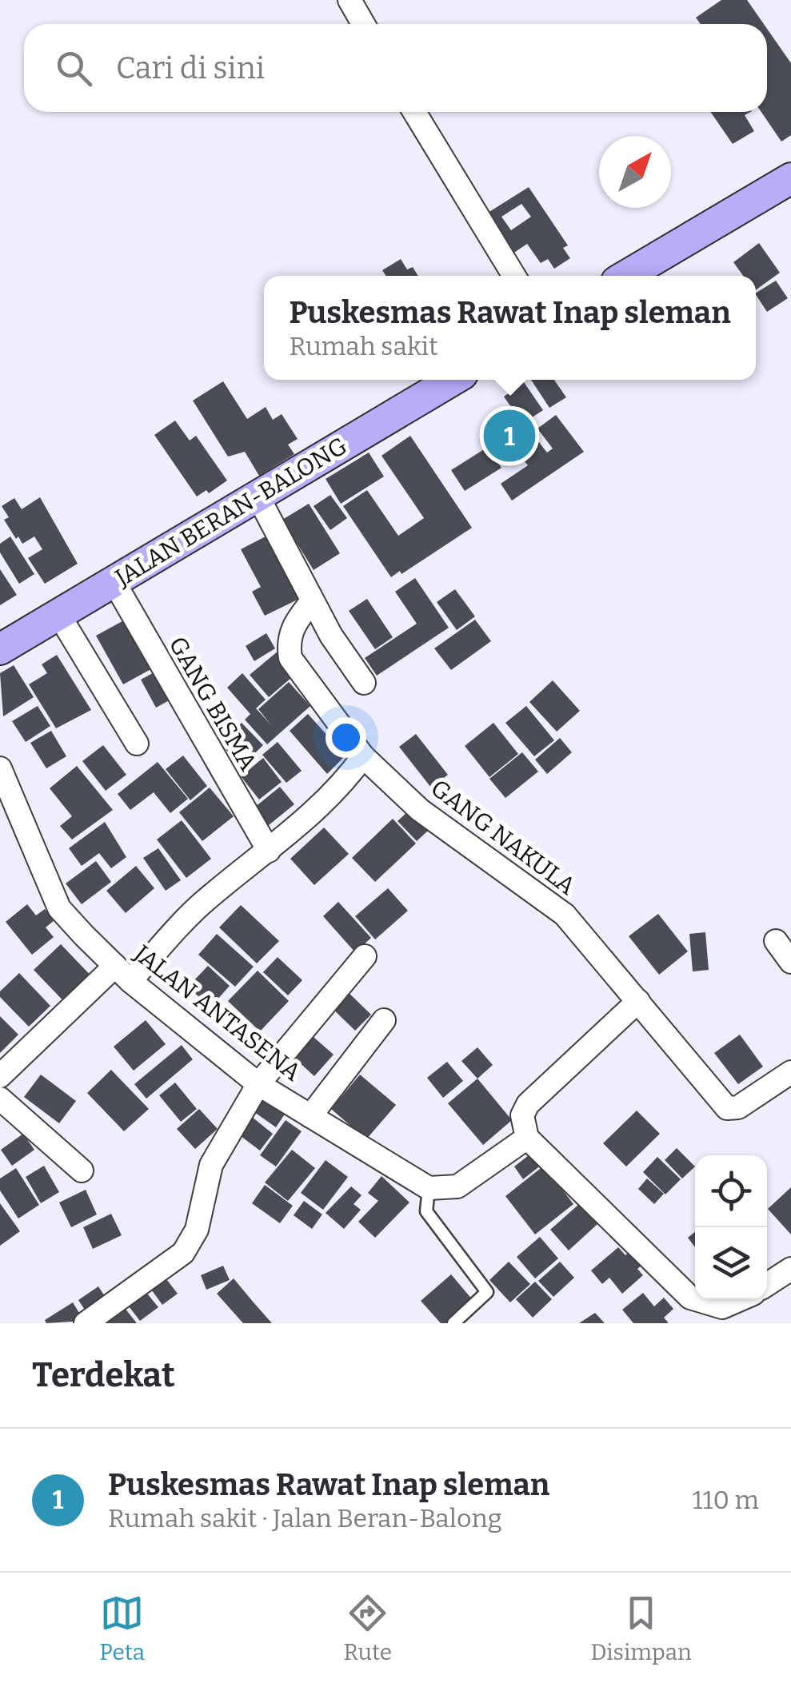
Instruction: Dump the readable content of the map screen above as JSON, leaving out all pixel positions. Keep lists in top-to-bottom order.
{
  "streets": {
    "main road": ["JALAN BERAN-BALONG"],
    "street": ["GANG BISMA", "GANG NAKULA", "JALAN ANTASENA"]
  },
  "crossings": [
    ["JALAN BERAN-BALONG", "GANG BISMA"]
  ],
  "north": "top right",
  "page": {
    "search": "Cari di sini",
    "popup": ["Puskesmas Rawat Inap sleman", "Rumah sakit"],
    "pins": "1",
    "heading": "Terdekat",
    "list": [
      {
        "mark": "1",
        "name": "Puskesmas Rawat Inap sleman",
        "note": "Rumah sakit · Jalan Beran-Balong",
        "value": "110 m"
      }
    ],
    "nav": ["Peta", "Rute", "Disimpan"]
  }
}
